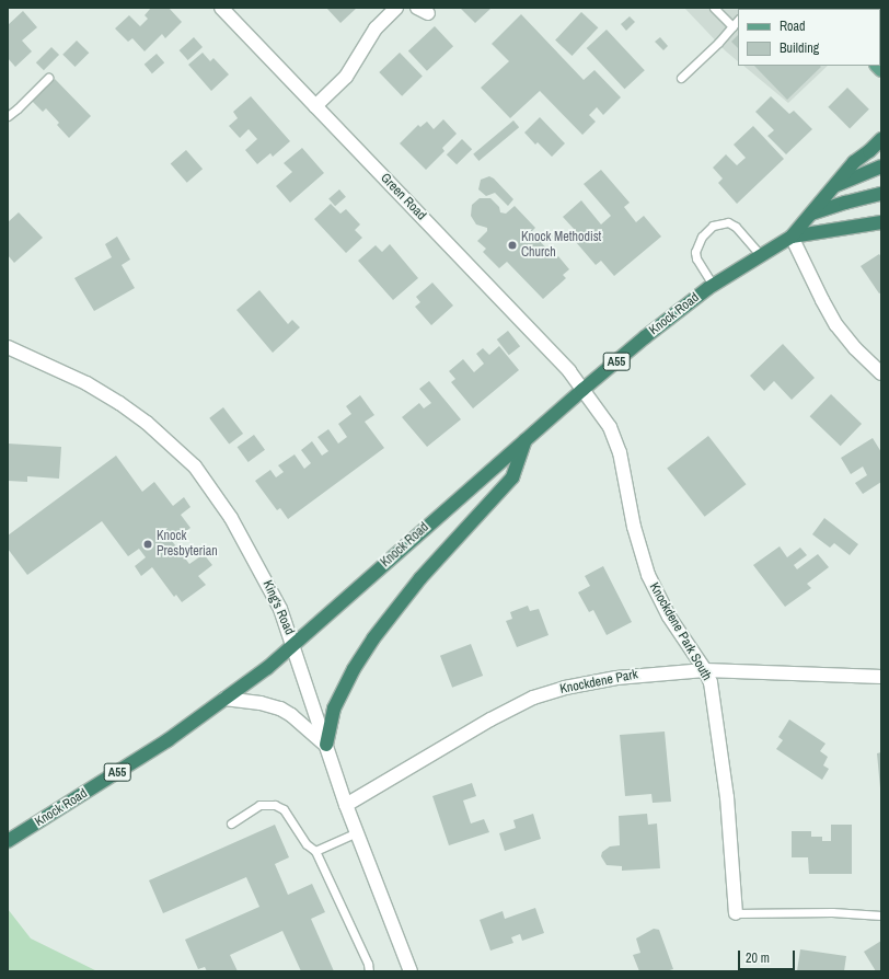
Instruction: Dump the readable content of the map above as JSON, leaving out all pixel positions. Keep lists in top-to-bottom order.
{
  "streets": {
    "highway": ["Knock Road", "A55"],
    "street": [
      "Green Road",
      "King's Road",
      "Knockdene Park South",
      "Knockdene Park"
    ]
  },
  "crossings": [
    ["Green Road", "Knock Road"],
    ["Green Road", "Knockdene Park South"],
    ["Knock Road", "King's Road"],
    ["Knock Road", "Knockdene Park South"],
    ["King's Road", "Knockdene Park"],
    ["Knockdene Park South", "Knockdene Park"]
  ],
  "places": ["Knock Methodist Church", "Knock Presbyterian"],
  "legend": ["Road", "Building"],
  "scale_bar": "20 m"
}
